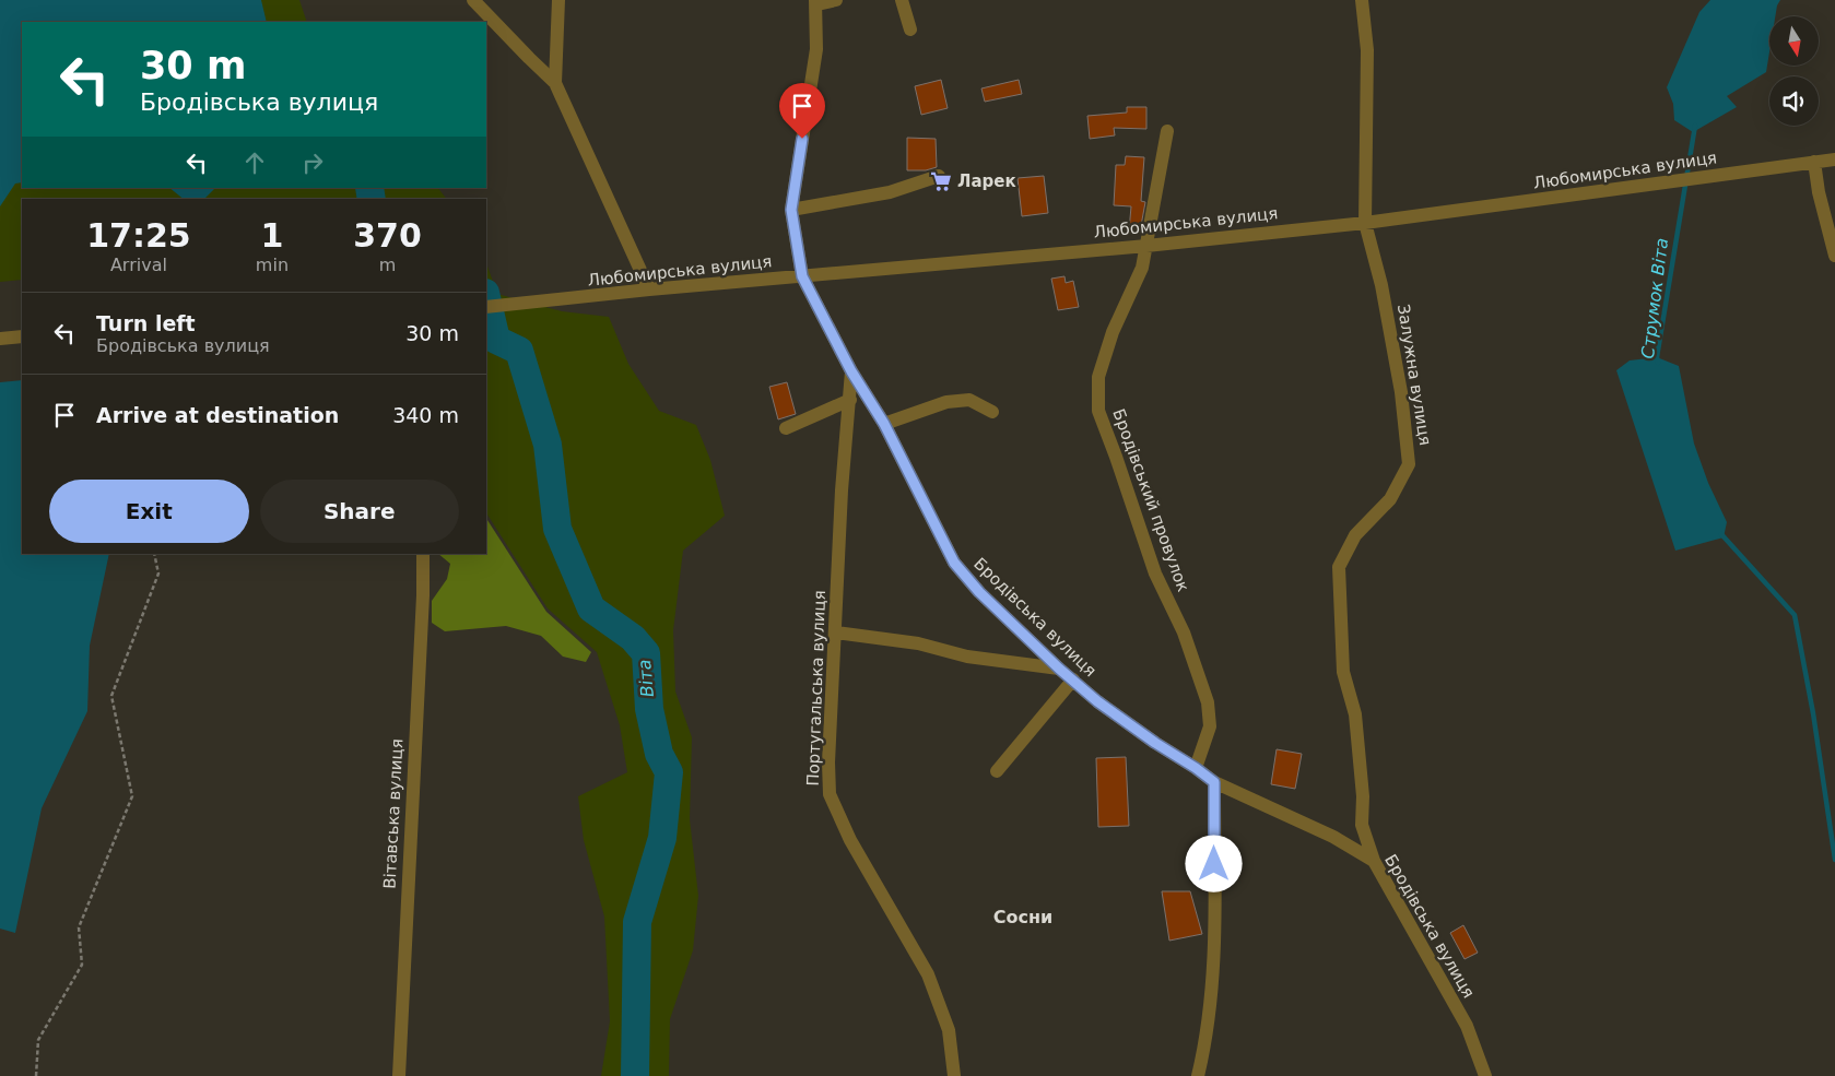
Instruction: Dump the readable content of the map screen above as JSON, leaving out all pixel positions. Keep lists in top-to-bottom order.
{
  "streets": {
    "street": [
      "Любомирська вулиця",
      "Залужна вулиця",
      "Бродівський провулок",
      "Бродівська вулиця",
      "Португальська вулиця",
      "Вітавська вулиця"
    ]
  },
  "crossings": [
    ["Любомирська вулиця", "Залужна вулиця"],
    ["Любомирська вулиця", "Бродівський провулок"],
    ["Любомирська вулиця", "Бродівська вулиця"],
    ["Залужна вулиця", "Бродівська вулиця"],
    ["Бродівський провулок", "Бродівська вулиця"],
    ["Бродівська вулиця", "Португальська вулиця"]
  ],
  "districts": ["Сосни"],
  "water": ["Струмок Віта", "Віта"],
  "places": {
    "supermarket": ["Ларек"]
  },
  "north": "bottom",
  "page": {
    "turn": ["30 m", "Бродівська вулиця"],
    "eta": [
      "17:25",
      "Arrival",
      "1",
      "min",
      "370",
      "m"
    ],
    "list": [
      {
        "name": "Turn left",
        "note": "Бродівська вулиця",
        "value": "30 m"
      },
      {
        "name": "Arrive at destination",
        "value": "340 m"
      }
    ],
    "buttons": ["Exit", "Share"]
  }
}
